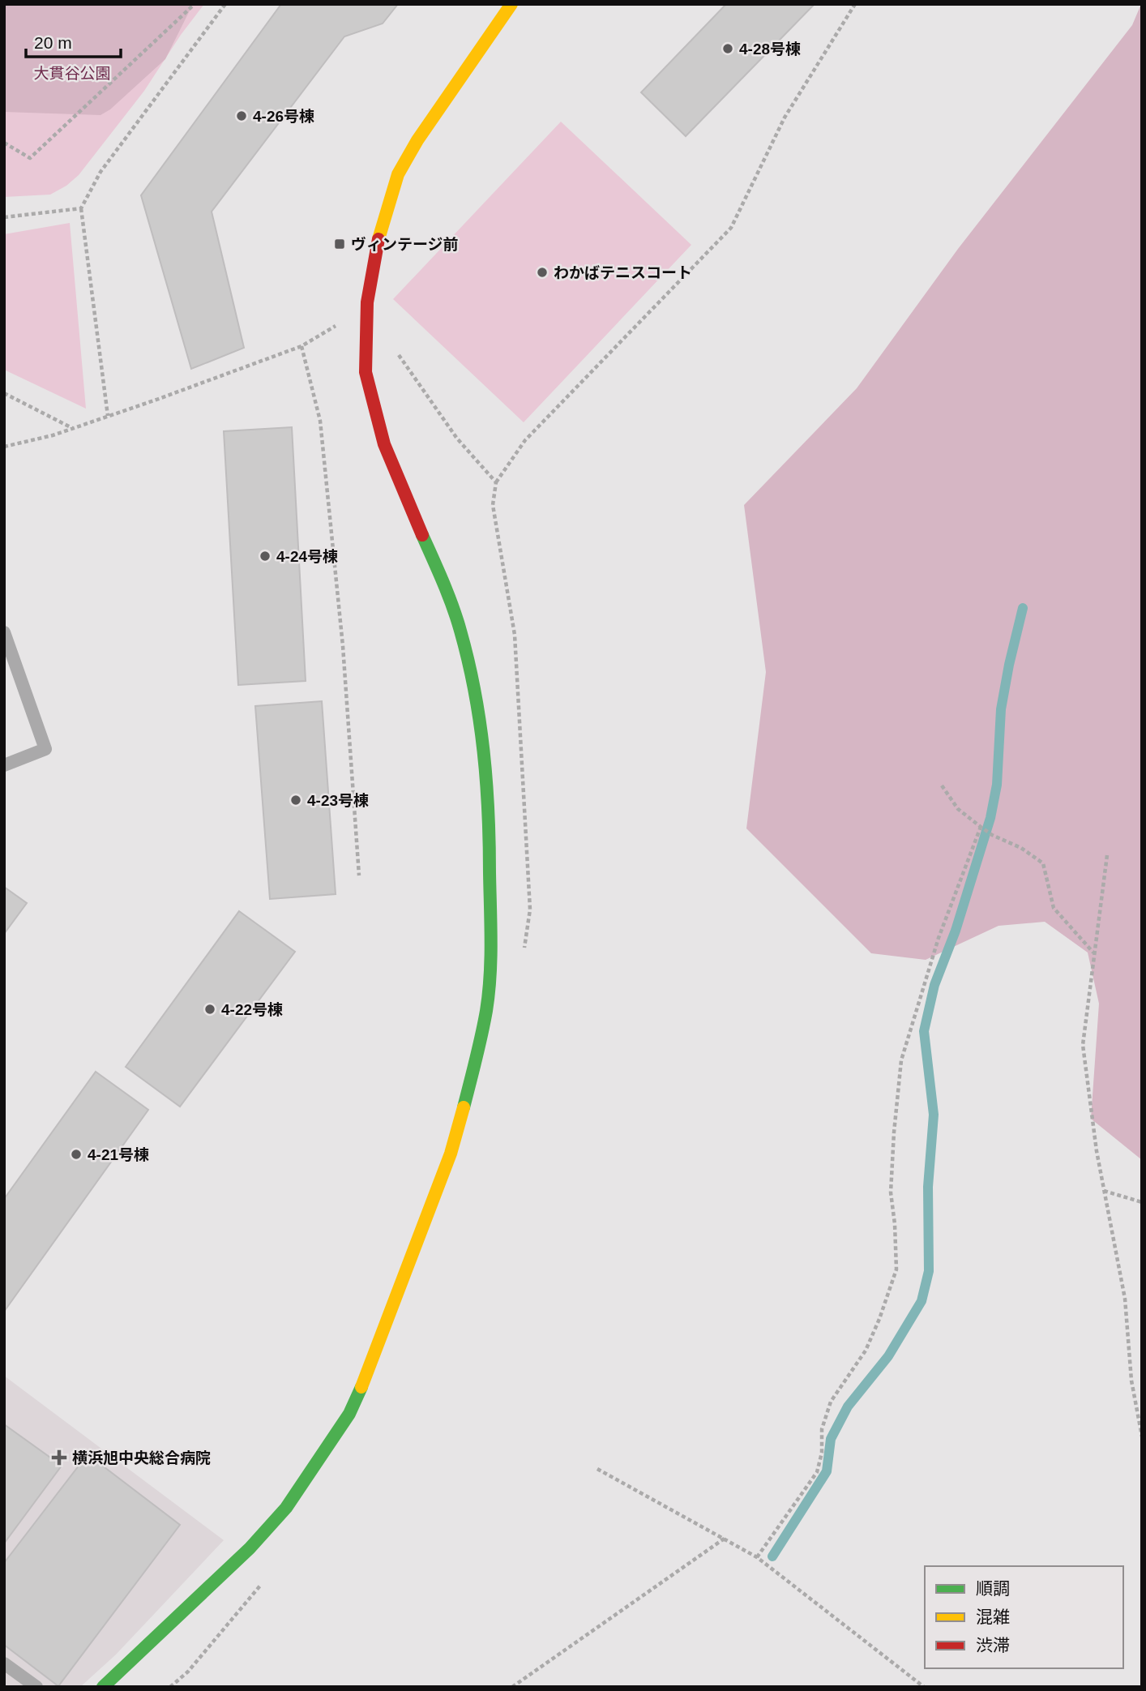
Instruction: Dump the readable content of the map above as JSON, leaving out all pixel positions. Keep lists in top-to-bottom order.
{
  "parks": ["大貫谷公園"],
  "places": {
    "other": [
      "4-28号棟",
      "4-26号棟",
      "わかばテニスコート",
      "4-24号棟",
      "4-23号棟",
      "4-22号棟",
      "4-21号棟"
    ],
    "transit": ["ヴィンテージ前"],
    "health": ["横浜旭中央総合病院"]
  },
  "legend": ["順調", "混雑", "渋滞"],
  "scale_bar": "20 m"
}
